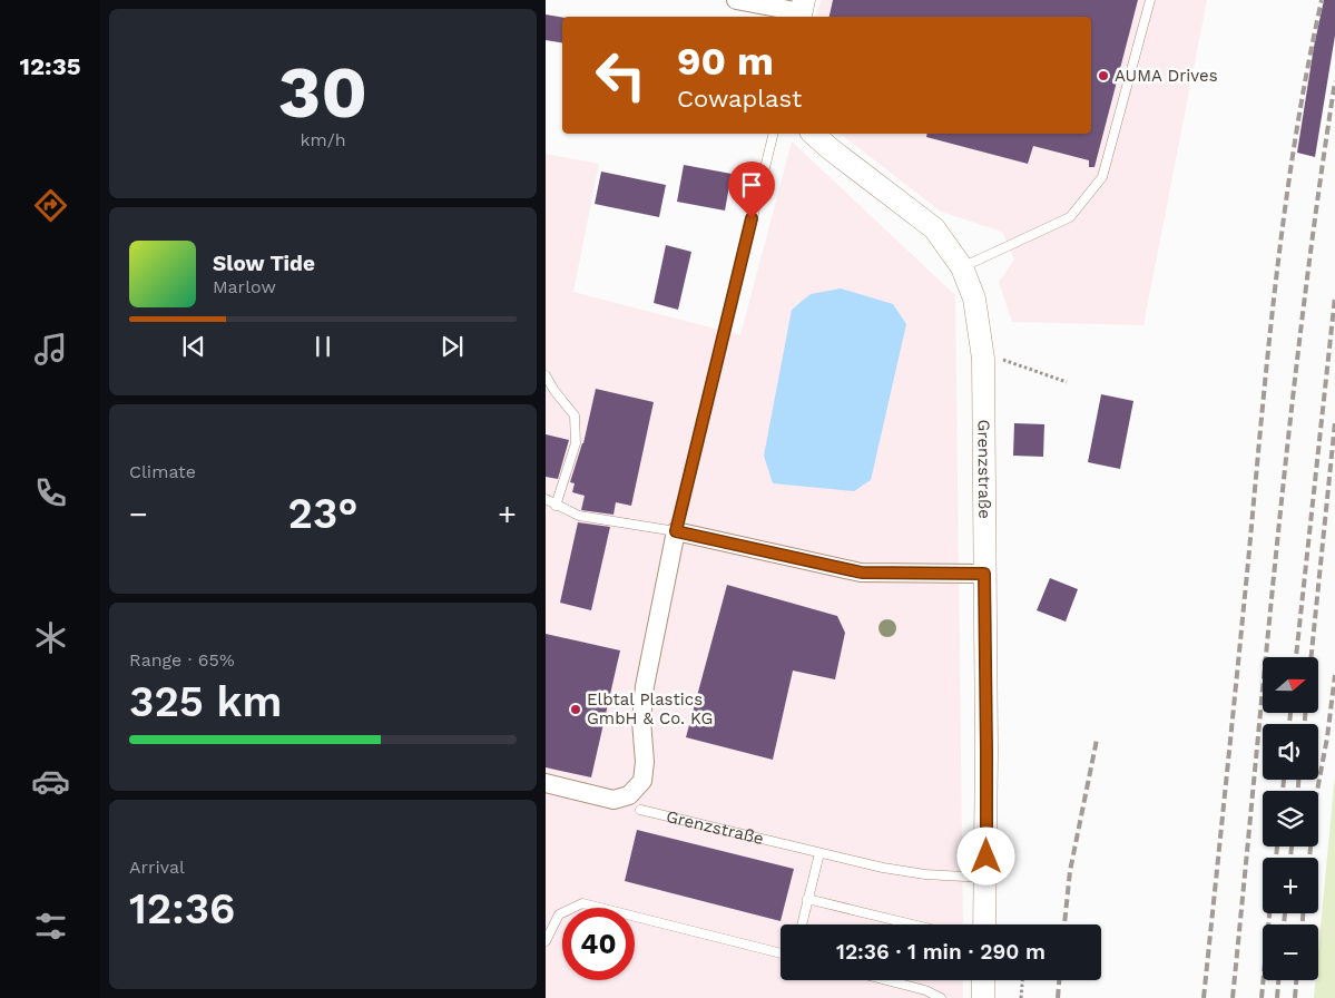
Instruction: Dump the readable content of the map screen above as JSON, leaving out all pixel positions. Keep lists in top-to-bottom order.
{
  "streets": {
    "street": ["Grenzstraße"]
  },
  "places": ["AUMA Drives", "Elbtal Plastics GmbH & Co. KG"],
  "north": "right",
  "page": {
    "tabs": "12:35",
    "tile": [
      ["30", "km/h"],
      "Climate",
      ["Range · 65%", "325 km"],
      ["Arrival", "12:36"]
    ],
    "turn": ["90 m", "Cowaplast"],
    "song": ["Slow Tide", "Marlow"],
    "heat": ["−", "23°", "+"],
    "map_buttons": ["+", "−"],
    "limit": "40",
    "trip": "12:36 · 1 min · 290 m"
  }
}
